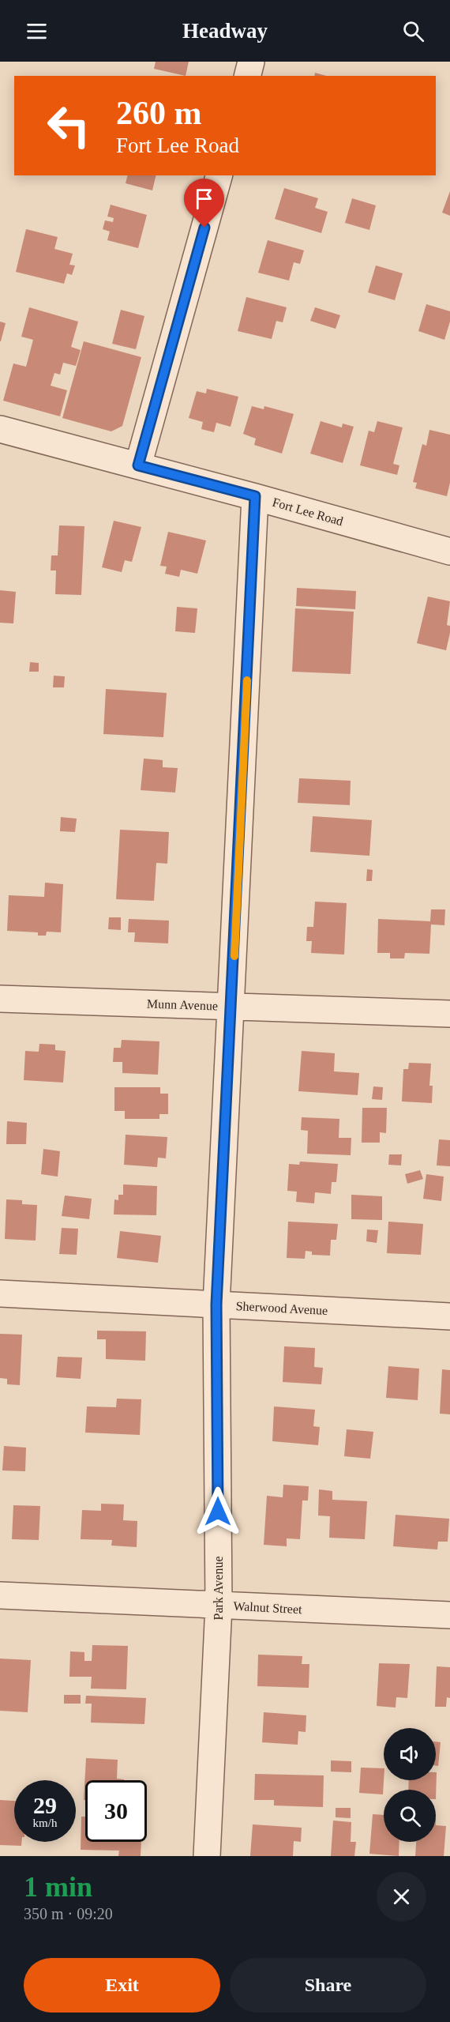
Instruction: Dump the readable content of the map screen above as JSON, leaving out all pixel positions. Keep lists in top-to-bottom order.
{
  "streets": {
    "street": [
      "Fort Lee Road",
      "Munn Avenue",
      "Sherwood Avenue",
      "Park Avenue",
      "Walnut Street"
    ]
  },
  "crossings": [
    ["Fort Lee Road", "Park Avenue"],
    ["Munn Avenue", "Park Avenue"],
    ["Sherwood Avenue", "Park Avenue"],
    ["Park Avenue", "Walnut Street"]
  ],
  "page": {
    "header": "Headway",
    "turn": ["260 m", "Fort Lee Road"],
    "speed": "29 km/h",
    "limit": "30",
    "heading": ["1 min", "350 m · 09:20"],
    "buttons": ["Exit", "Share"]
  }
}
